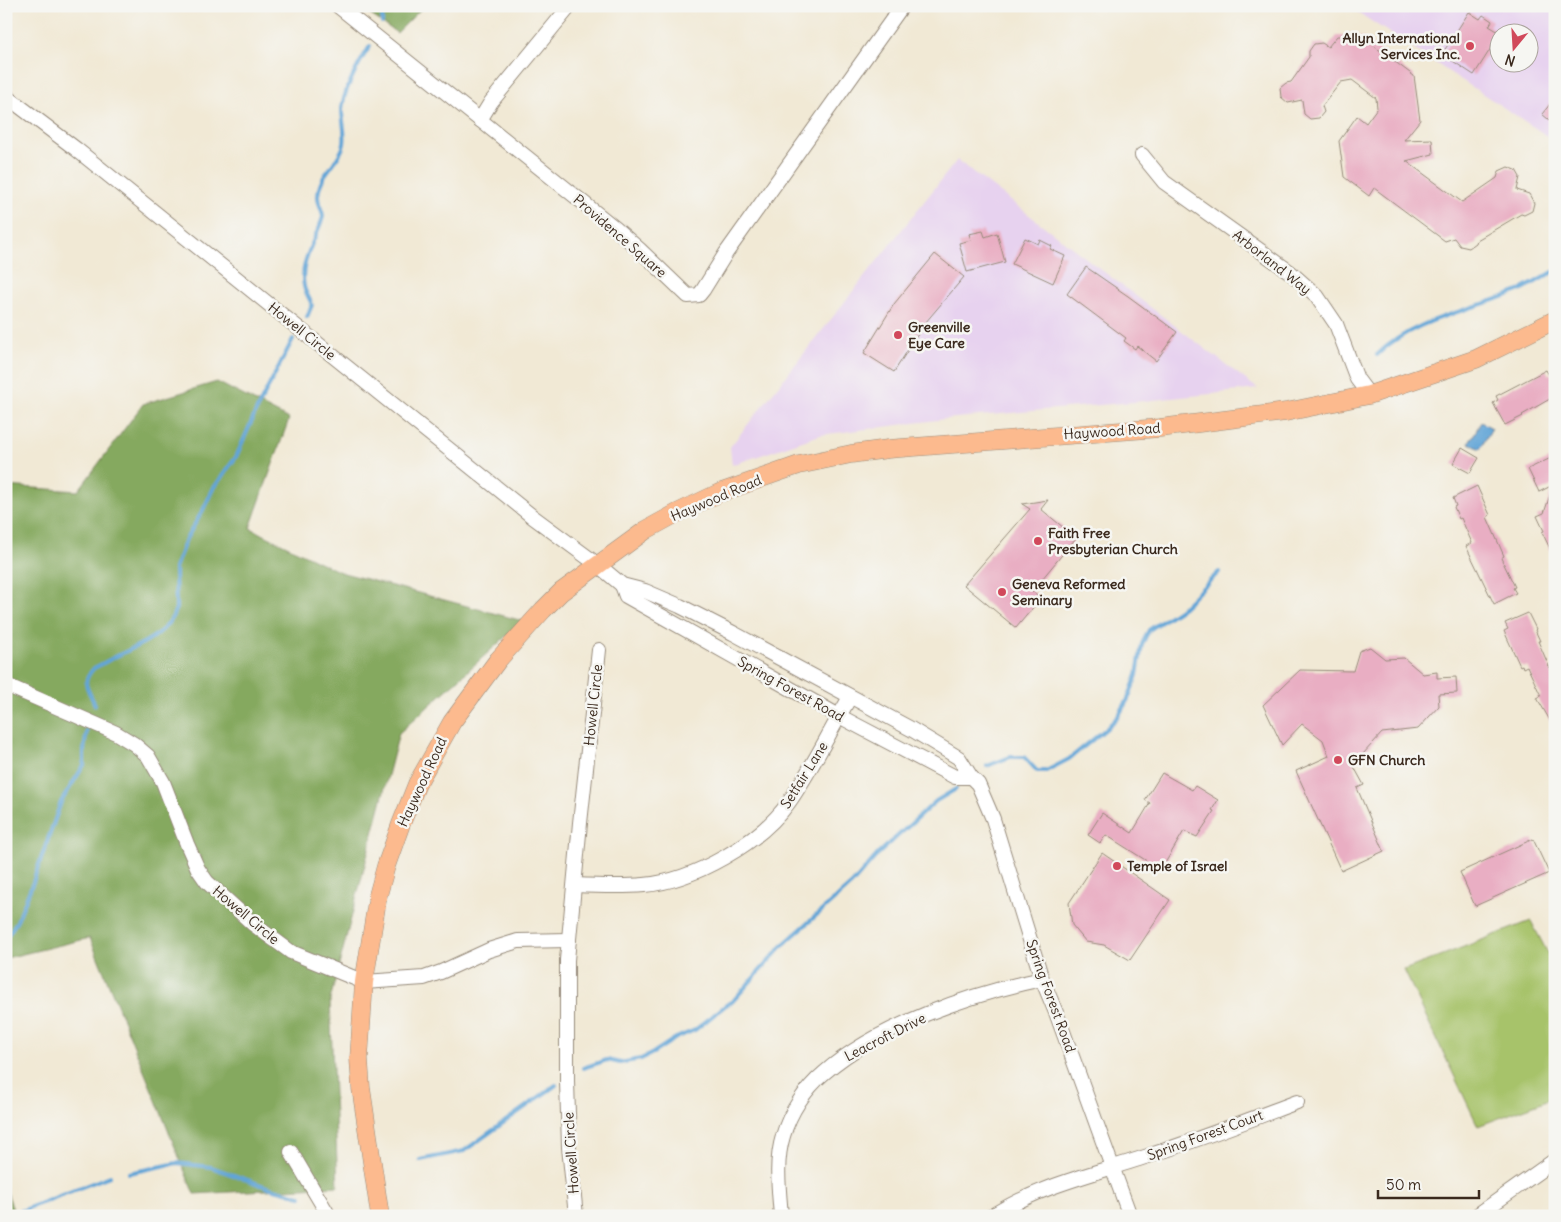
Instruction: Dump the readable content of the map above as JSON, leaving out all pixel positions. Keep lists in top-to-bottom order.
{
  "streets": {
    "main road": ["Haywood Road"],
    "street": [
      "Providence Square",
      "Arborland Way",
      "Howell Circle",
      "Spring Forest Road",
      "Setfair Lane",
      "Leacroft Drive",
      "Spring Forest Court"
    ]
  },
  "crossings": [
    ["Arborland Way", "Haywood Road"],
    ["Howell Circle", "Haywood Road"],
    ["Howell Circle", "Spring Forest Road"],
    ["Howell Circle", "Setfair Lane"],
    ["Haywood Road", "Spring Forest Road"],
    ["Spring Forest Road", "Setfair Lane"],
    ["Spring Forest Road", "Leacroft Drive"],
    ["Spring Forest Road", "Spring Forest Court"]
  ],
  "places": [
    "Allyn International Services Inc.",
    "Greenville Eye Care",
    "Faith Free Presbyterian Church",
    "Geneva Reformed Seminary",
    "GFN Church",
    "Temple of Israel"
  ],
  "scale_bar": "50 m",
  "north": "bottom"
}
